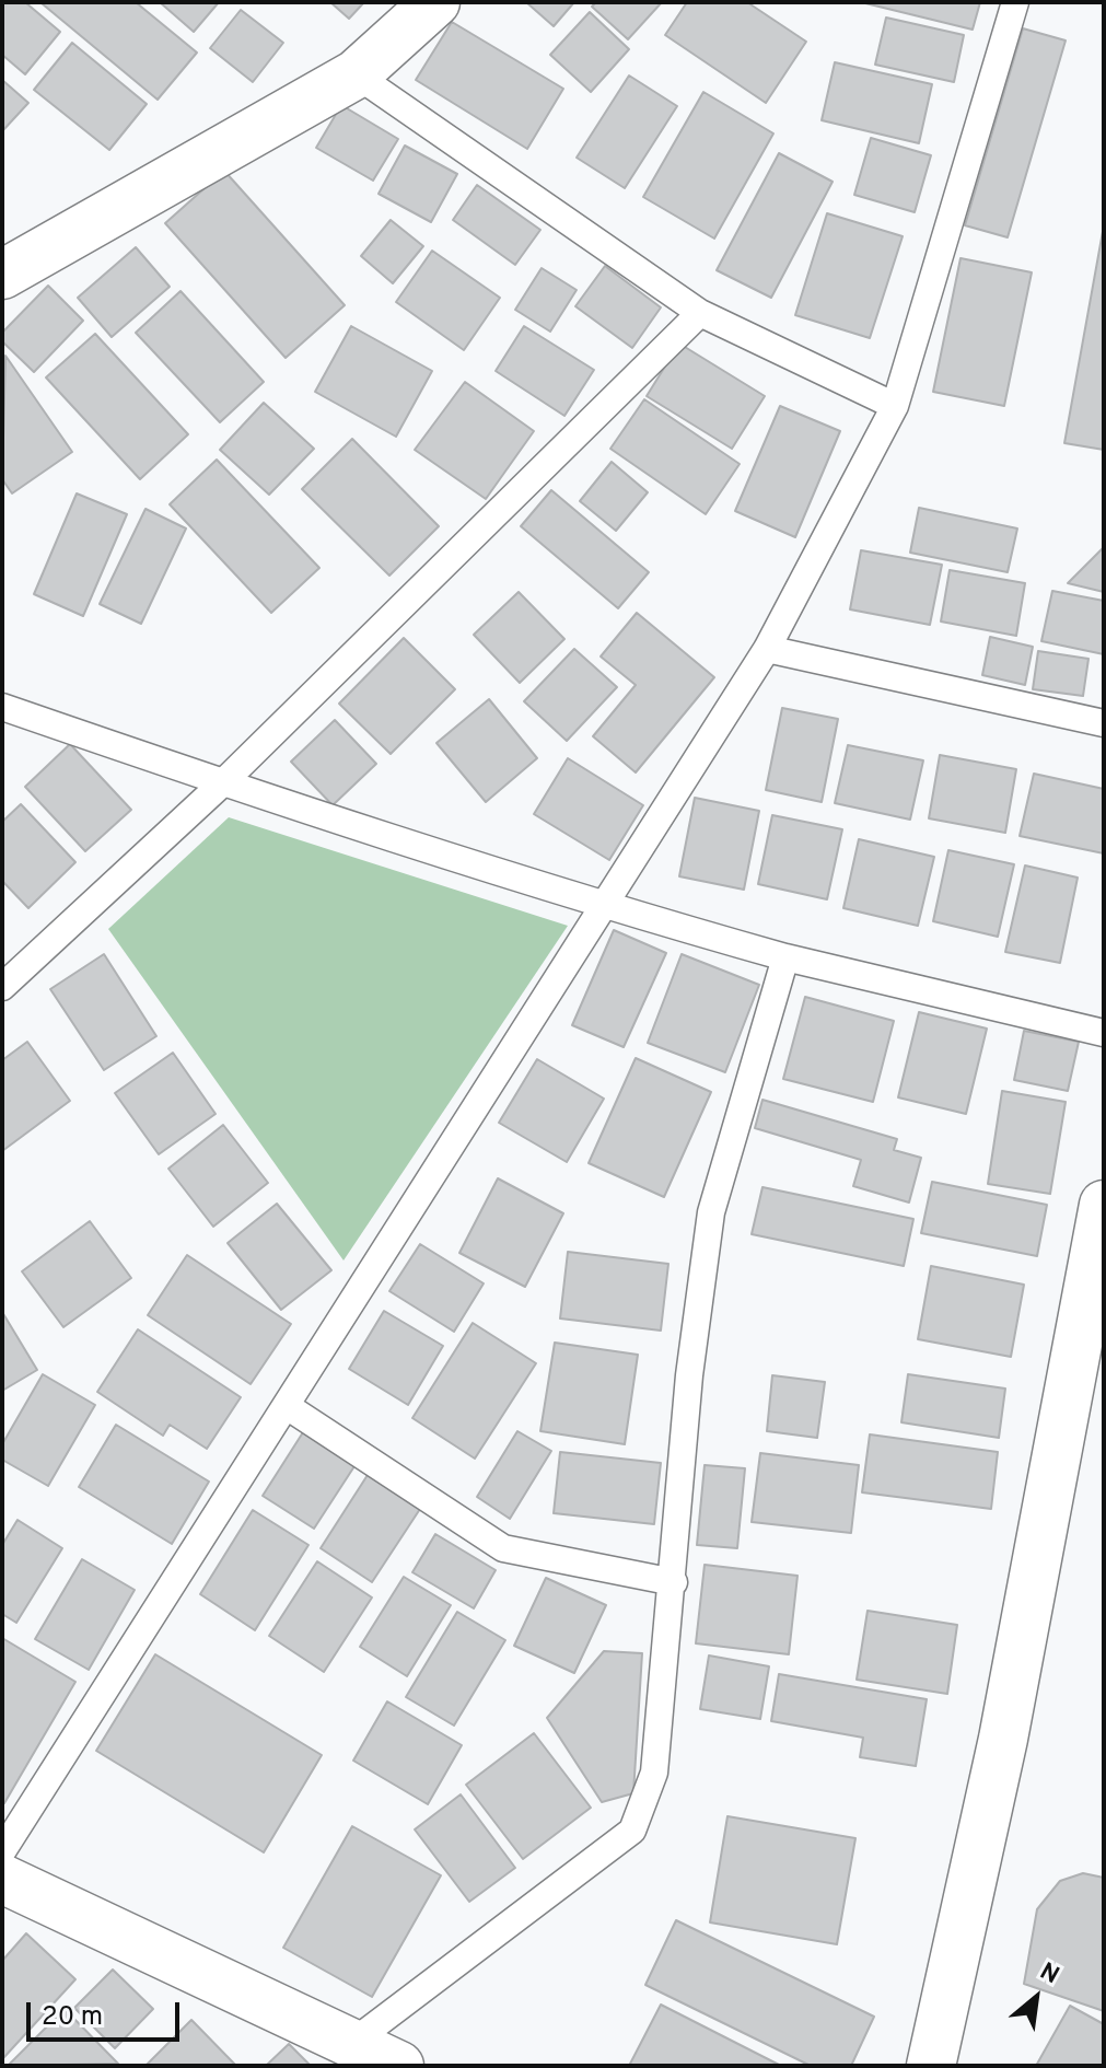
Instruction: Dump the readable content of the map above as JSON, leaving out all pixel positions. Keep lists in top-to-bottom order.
{
  "scale_bar": "20 m",
  "north": "top right"
}
